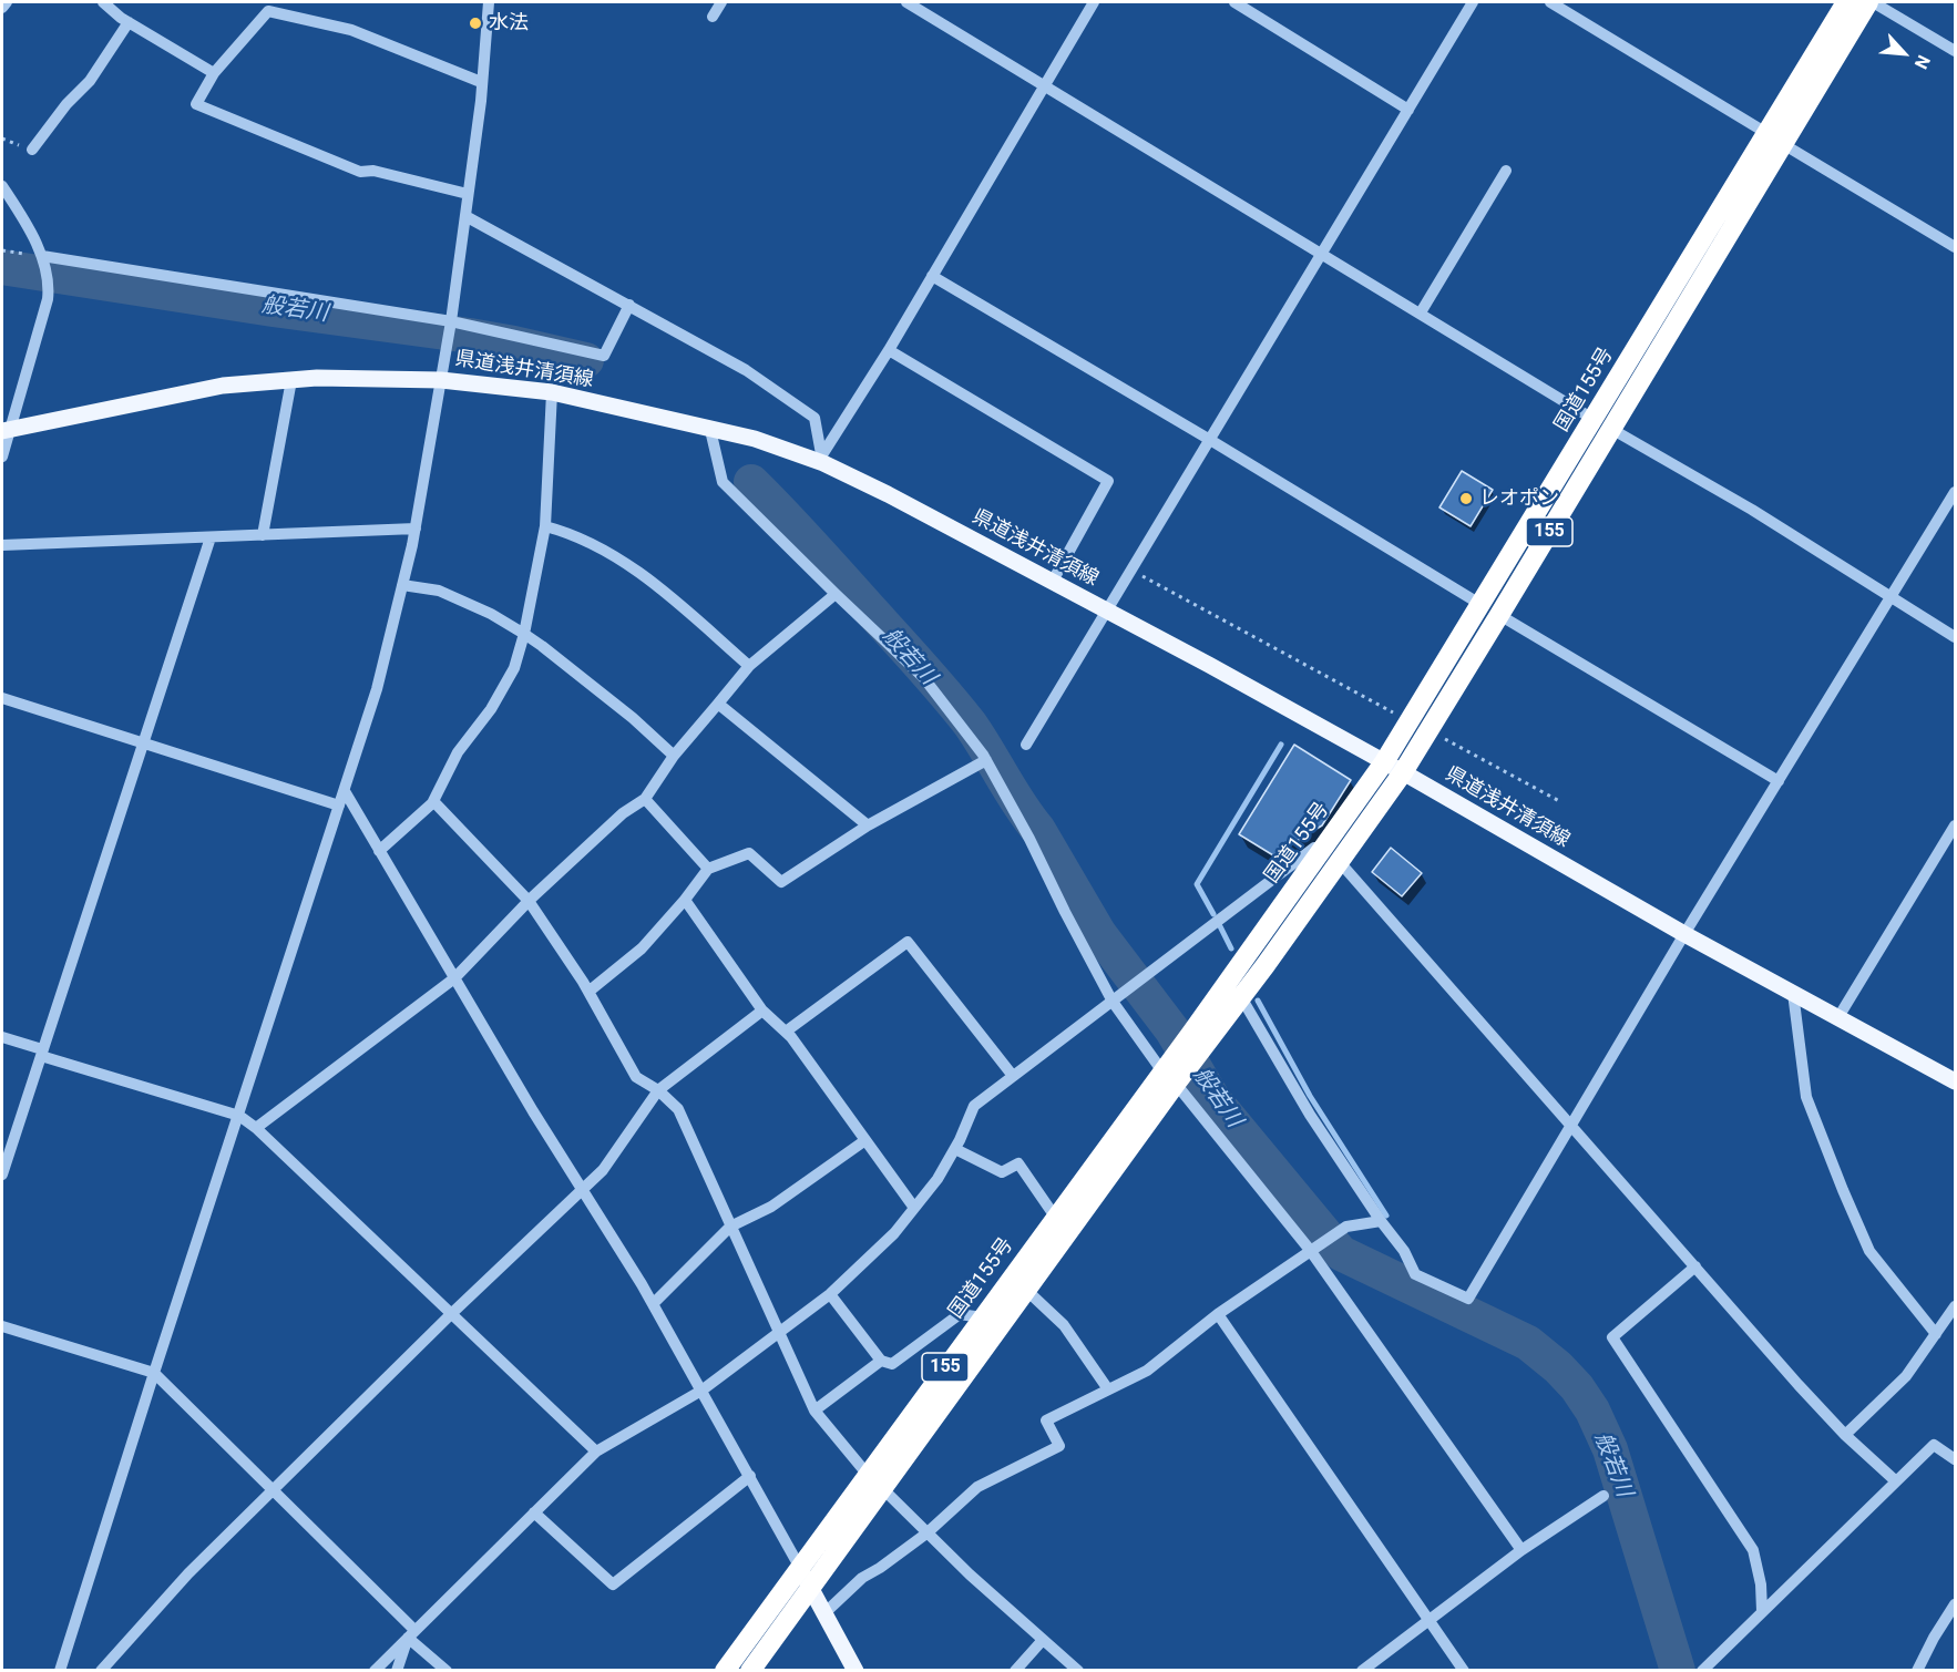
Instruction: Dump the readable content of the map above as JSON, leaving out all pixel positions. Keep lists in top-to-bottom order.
{
  "streets": {
    "highway": ["国道155号", "155"],
    "main road": ["県道浅井清須線"]
  },
  "crossings": [
    ["県道浅井清須線", "国道155号"]
  ],
  "water": ["般若川"],
  "places": ["水法", "レオポン"],
  "north": "bottom right"
}
